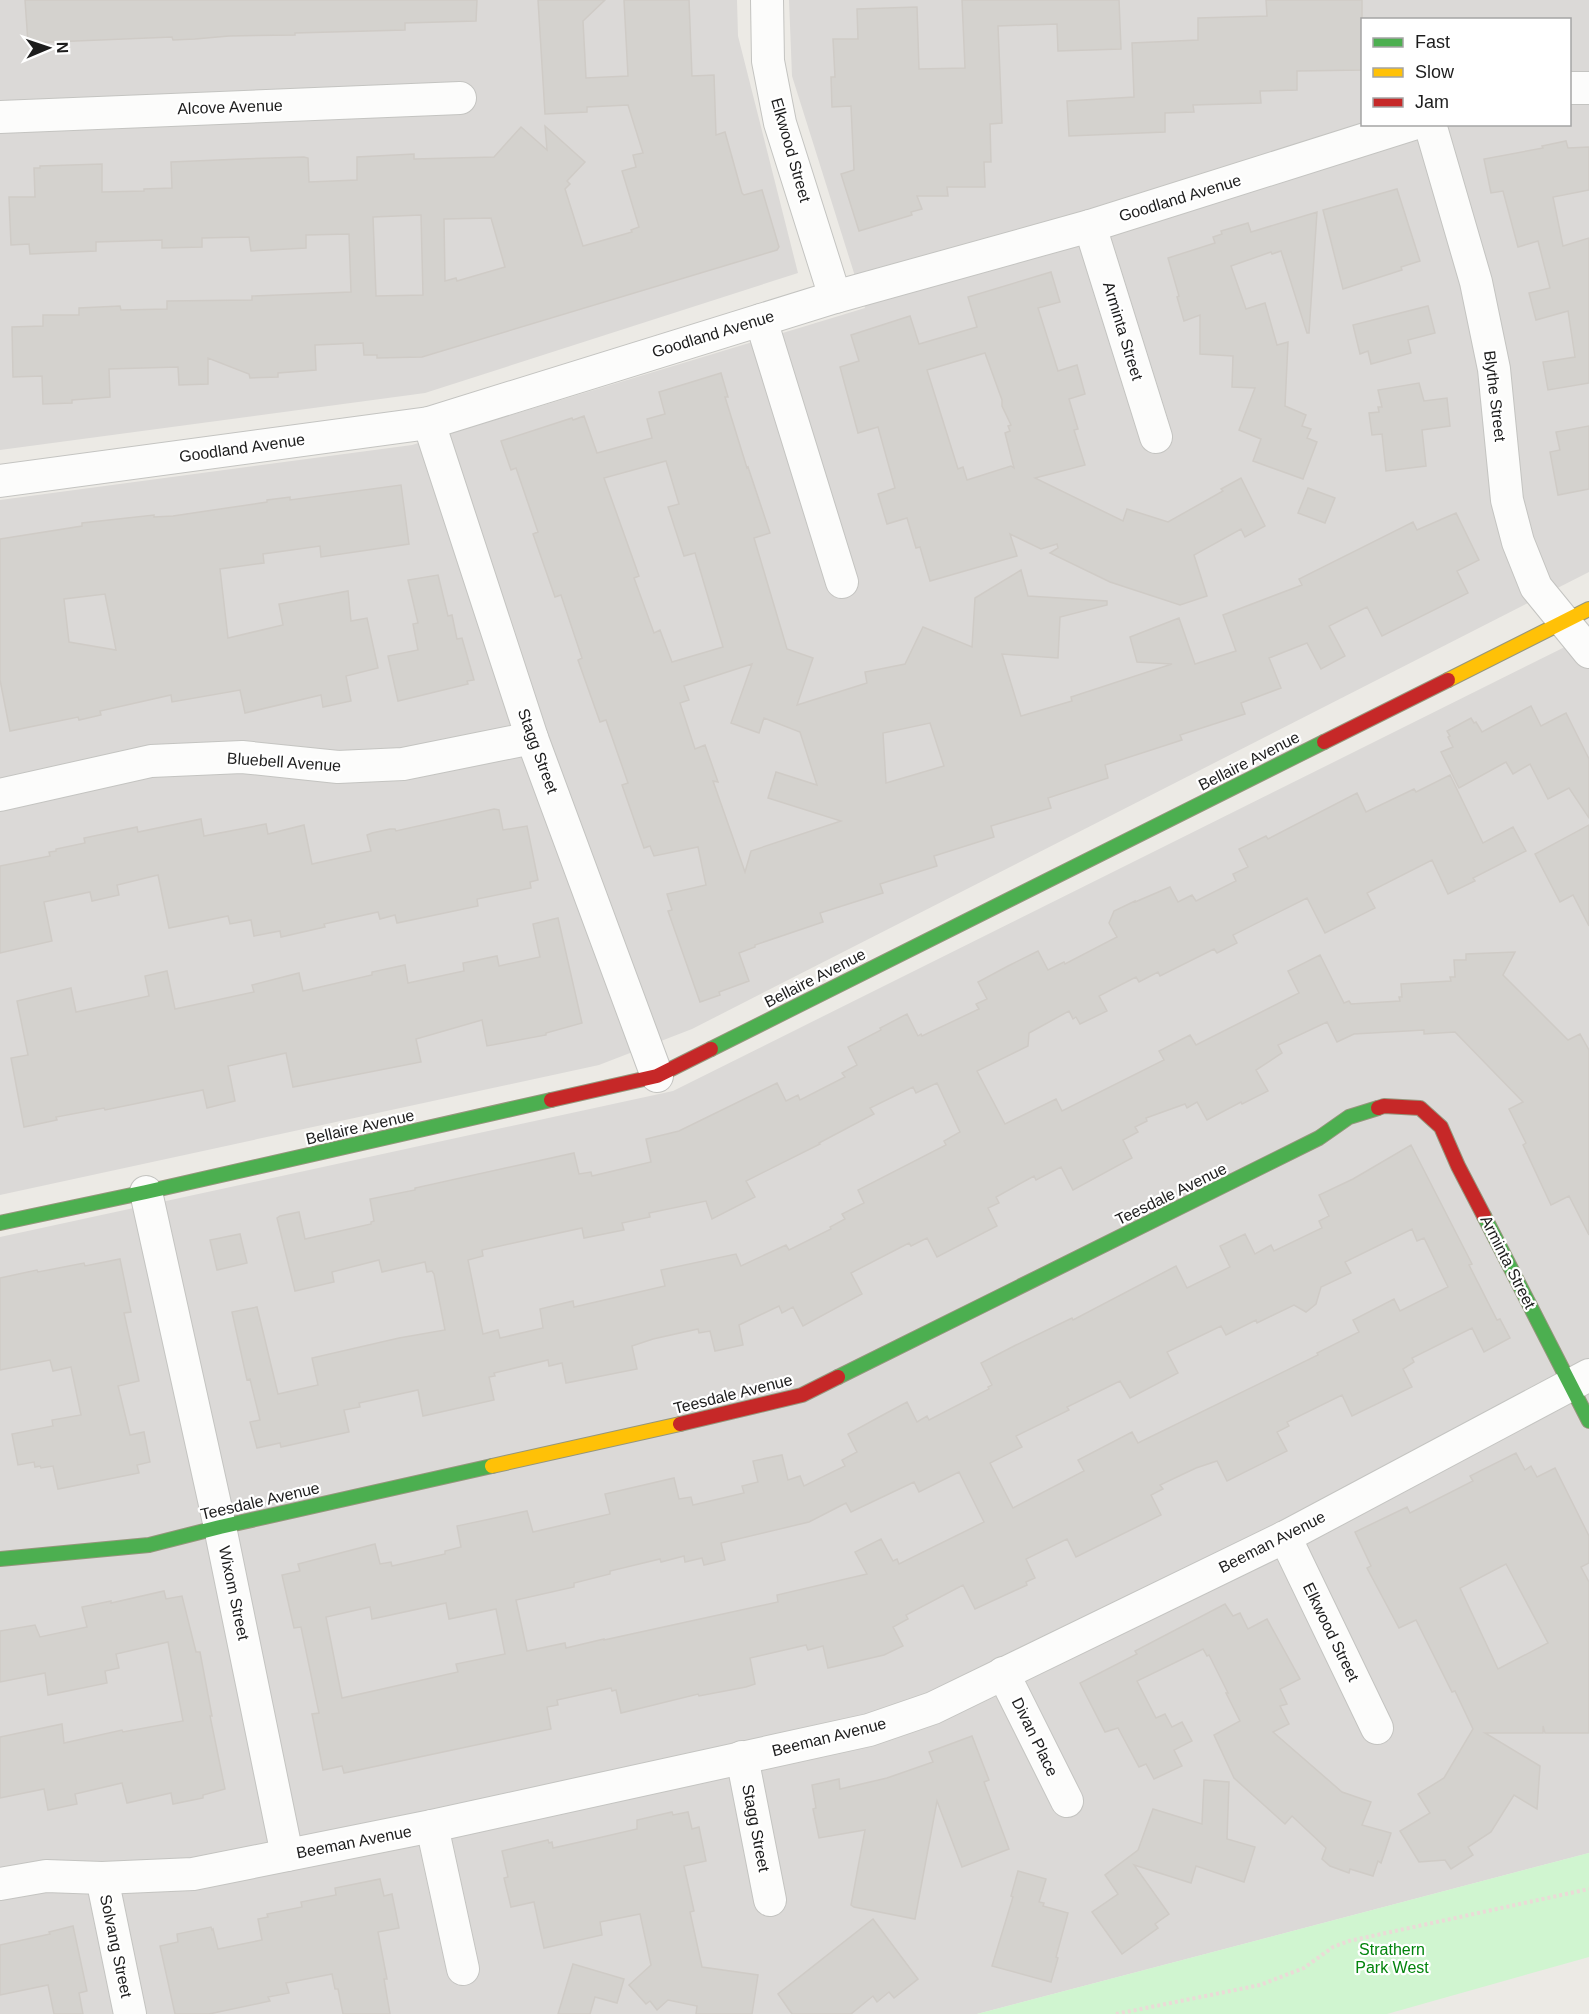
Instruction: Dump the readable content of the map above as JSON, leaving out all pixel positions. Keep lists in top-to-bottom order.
{
  "streets": {
    "street": [
      "Alcove Avenue",
      "Elkwood Street",
      "Goodland Avenue",
      "Arminta Street",
      "Blythe Street",
      "Stagg Street",
      "Bellaire Avenue",
      "Bluebell Avenue",
      "Teesdale Avenue",
      "Beeman Avenue",
      "Wixom Street",
      "Divan Place",
      "Solvang Street"
    ]
  },
  "crossings": [
    ["Elkwood Street", "Goodland Avenue"],
    ["Elkwood Street", "Beeman Avenue"],
    ["Goodland Avenue", "Arminta Street"],
    ["Goodland Avenue", "Stagg Street"],
    ["Arminta Street", "Teesdale Avenue"],
    ["Arminta Street", "Beeman Avenue"],
    ["Blythe Street", "Bellaire Avenue"],
    ["Stagg Street", "Bellaire Avenue"],
    ["Stagg Street", "Bluebell Avenue"],
    ["Stagg Street", "Beeman Avenue"],
    ["Bellaire Avenue", "Wixom Street"],
    ["Teesdale Avenue", "Wixom Street"],
    ["Beeman Avenue", "Wixom Street"],
    ["Beeman Avenue", "Divan Place"],
    ["Beeman Avenue", "Solvang Street"]
  ],
  "parks": ["Strathern Park West"],
  "legend": ["Fast", "Slow", "Jam"],
  "north": "right"
}
